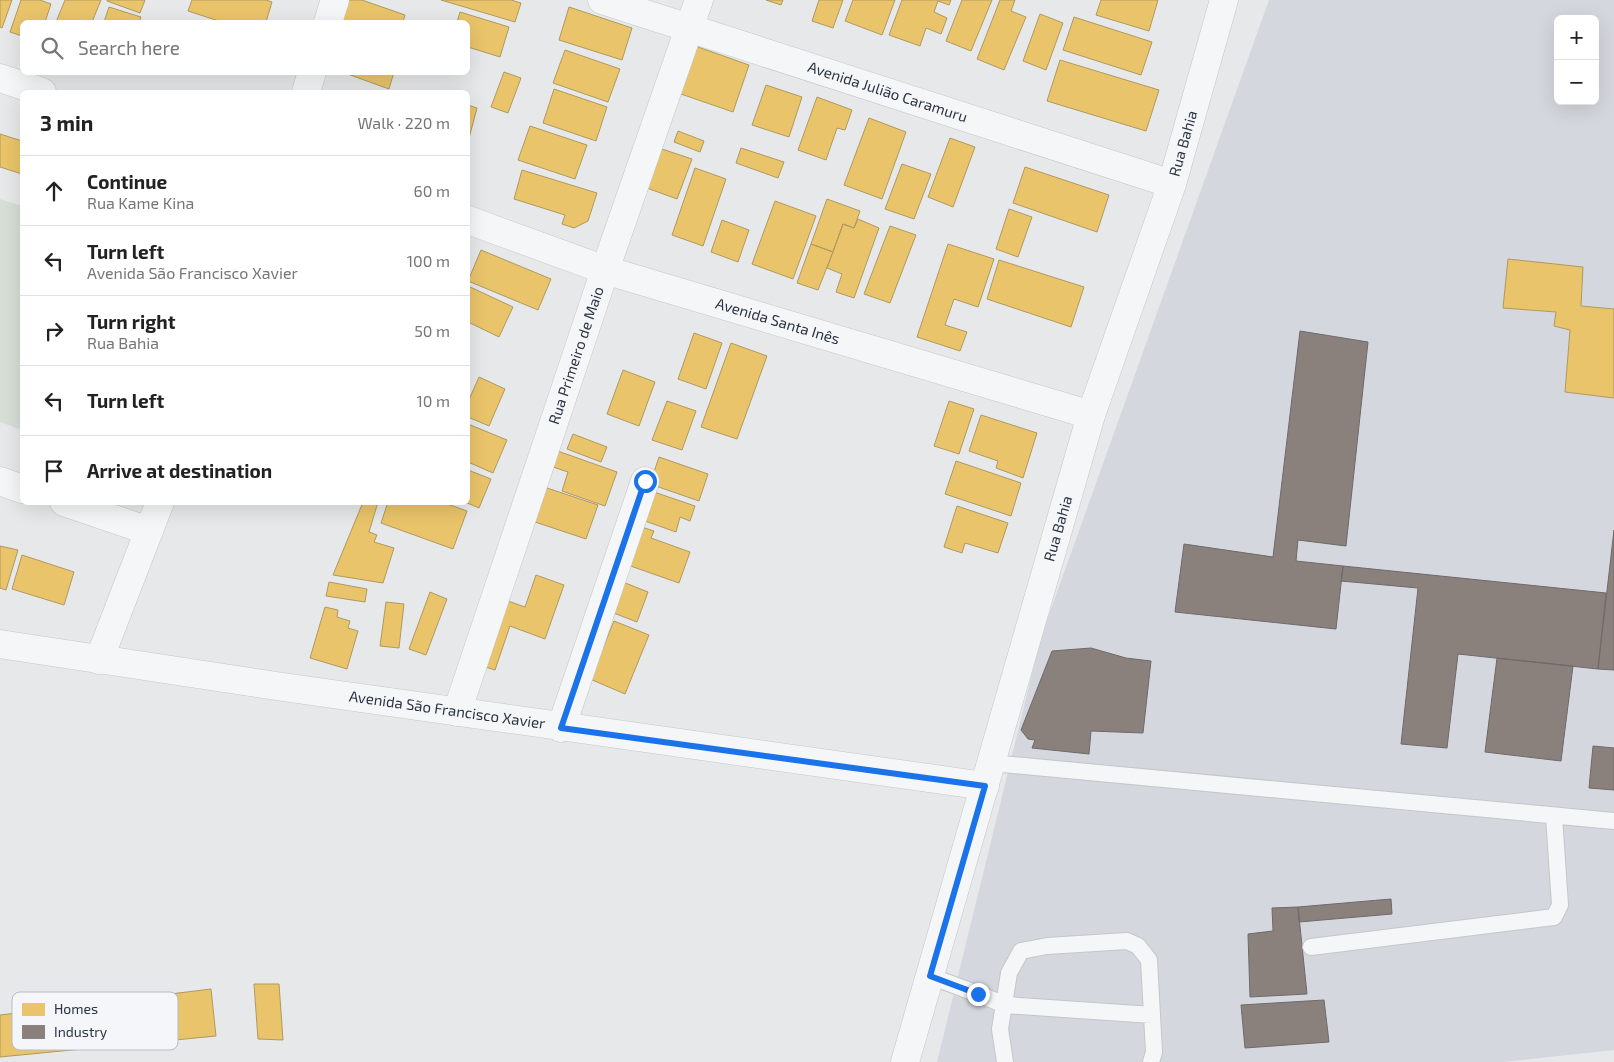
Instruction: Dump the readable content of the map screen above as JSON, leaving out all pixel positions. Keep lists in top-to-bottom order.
{
  "streets": {
    "street": [
      "Avenida Julião Caramuru",
      "Rua Bahia",
      "Avenida Santa Inês",
      "Rua Primeiro de Maio",
      "Avenida São Francisco Xavier"
    ]
  },
  "crossings": [
    ["Avenida Julião Caramuru", "Rua Bahia"],
    ["Avenida Julião Caramuru", "Rua Primeiro de Maio"],
    ["Rua Bahia", "Avenida Santa Inês"],
    ["Rua Bahia", "Avenida São Francisco Xavier"],
    ["Avenida Santa Inês", "Rua Primeiro de Maio"],
    ["Rua Primeiro de Maio", "Avenida São Francisco Xavier"]
  ],
  "legend": ["Homes", "Industry"],
  "page": {
    "map_buttons": ["+", "−"],
    "search": "Search here",
    "heading": ["3 min", "Walk · 220 m"],
    "list": [
      ["Continue", "Rua Kame Kina", "60 m"],
      ["Turn left", "Avenida São Francisco Xavier", "100 m"],
      ["Turn right", "Rua Bahia", "50 m"],
      ["Turn left", "10 m"],
      "Arrive at destination"
    ]
  }
}
